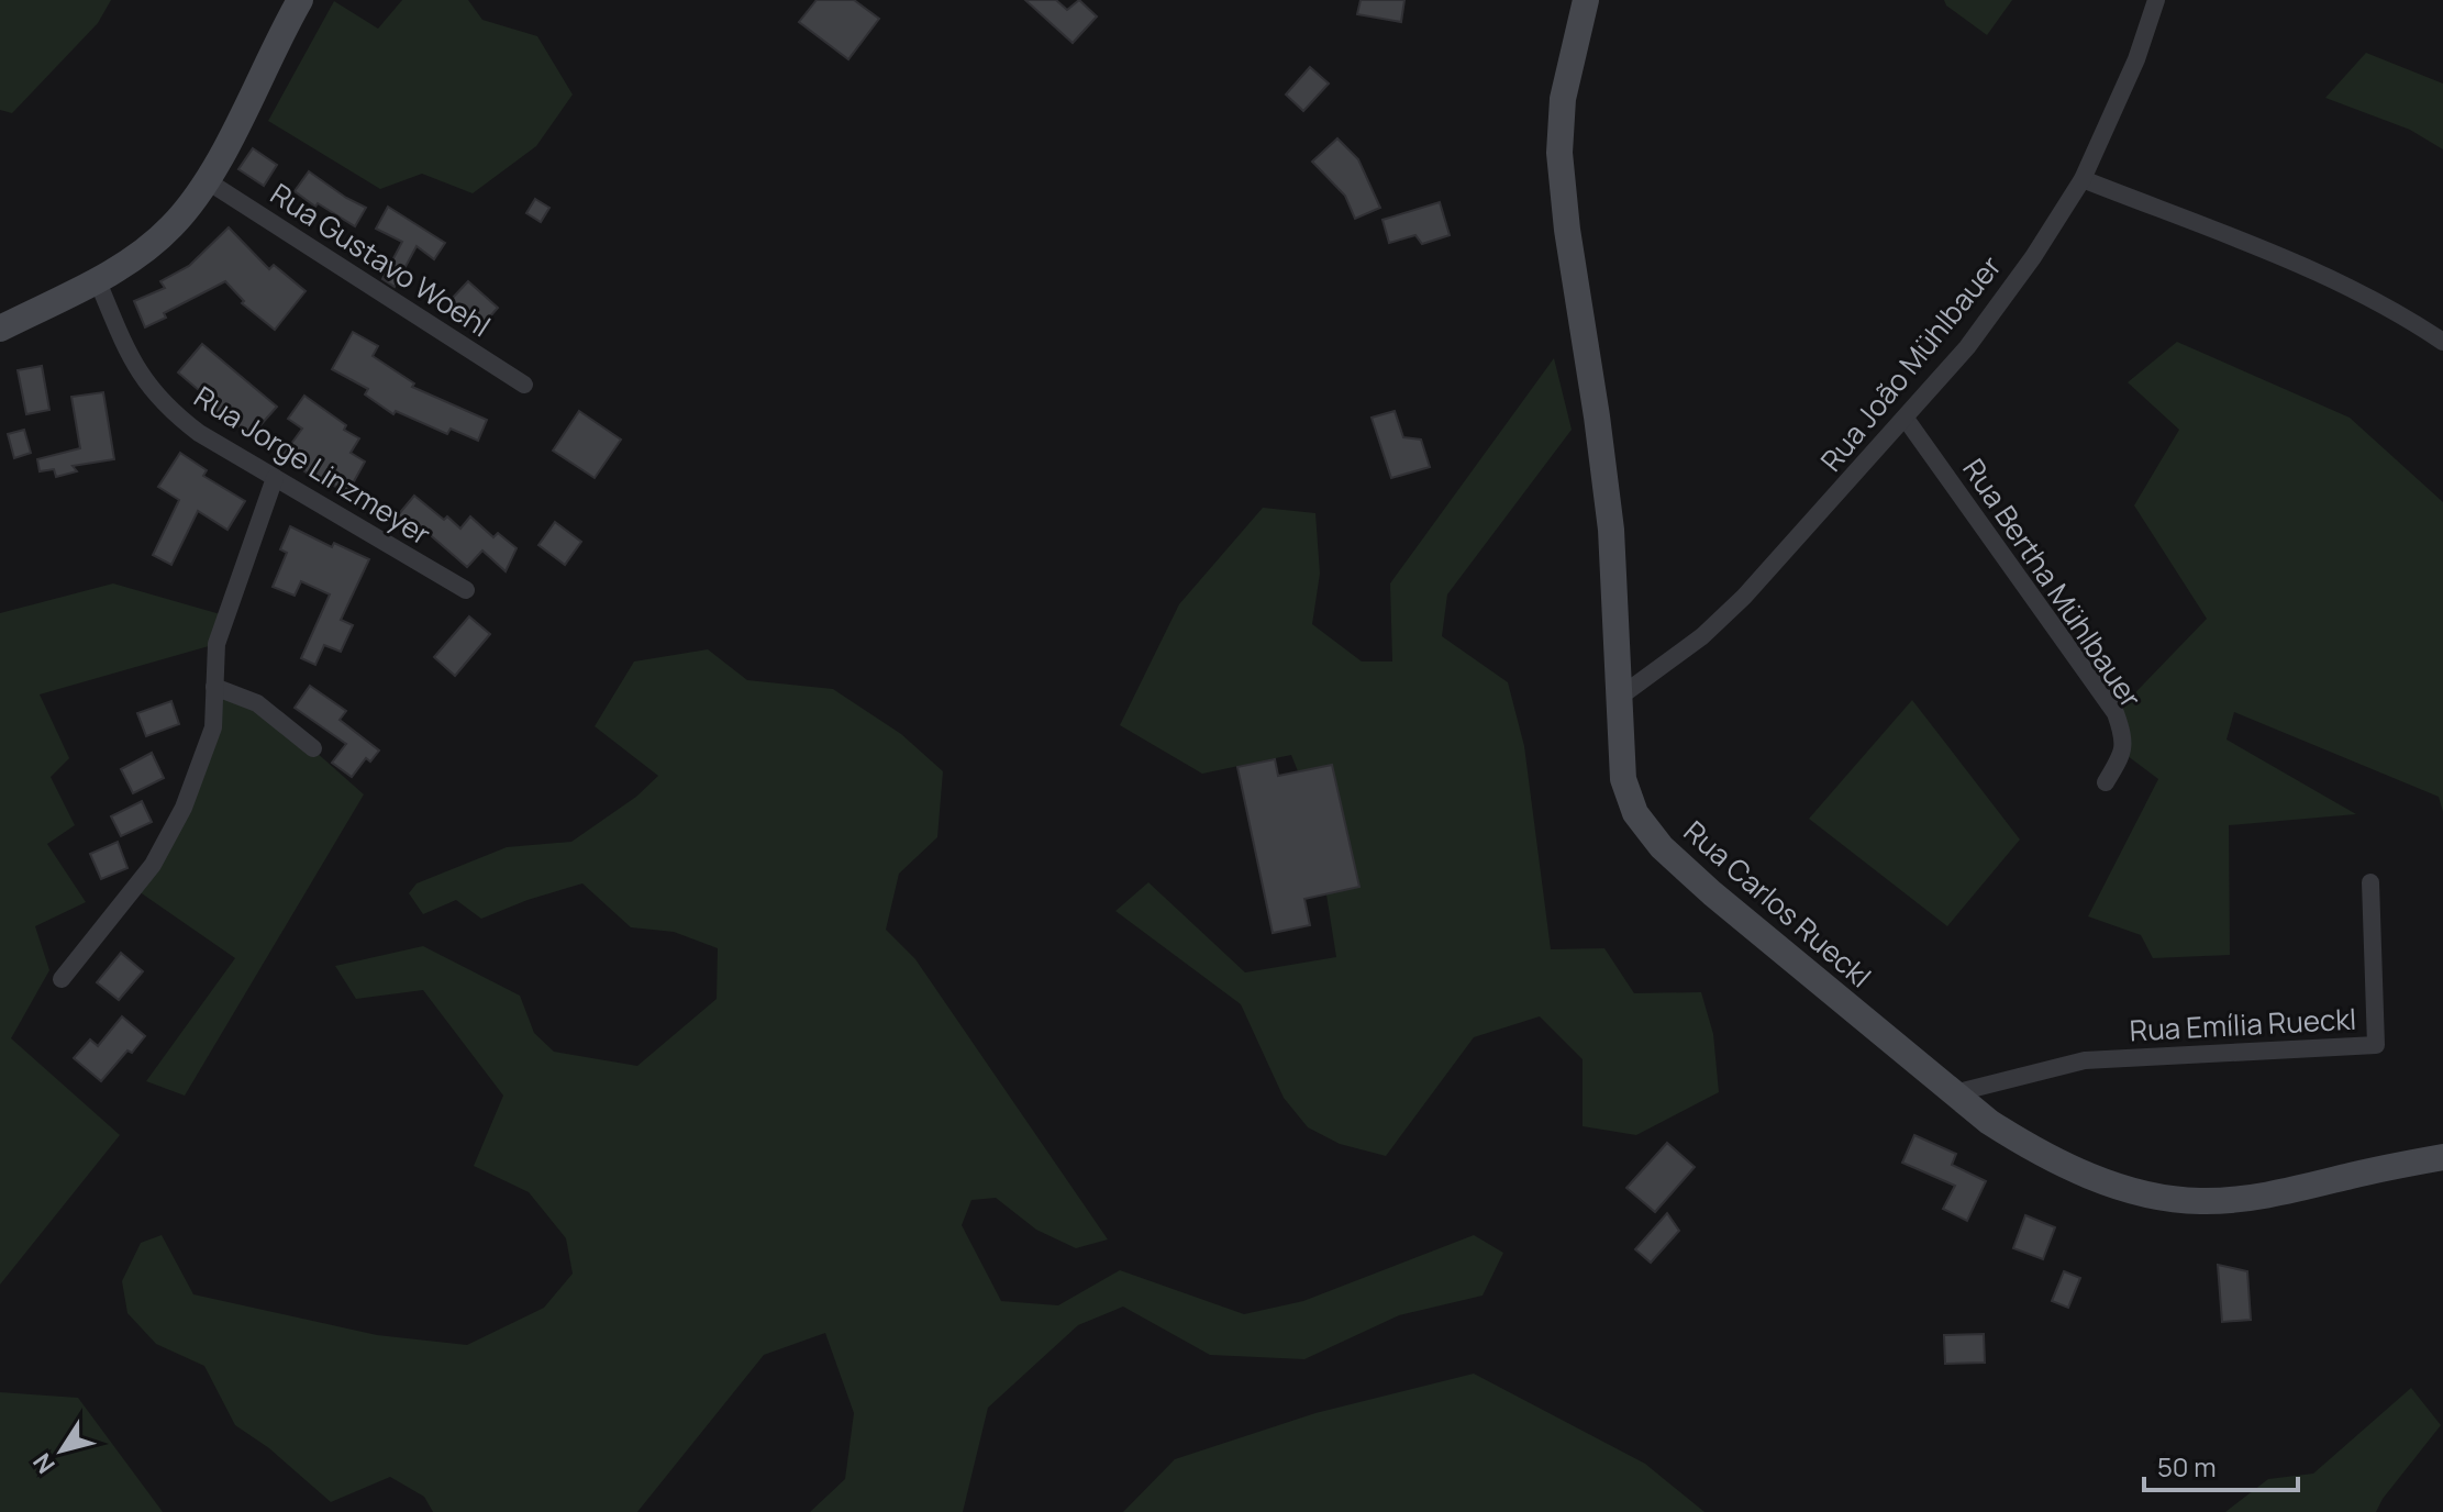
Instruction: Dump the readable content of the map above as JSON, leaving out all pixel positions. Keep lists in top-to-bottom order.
{
  "streets": {
    "street": [
      "Rua Gustavo Woehl",
      "Rua João Mühlbauer",
      "Rua Jorge Linzmeyer",
      "Rua Bertha Mühlbauer",
      "Rua Carlos Rueckl",
      "Rua Emília Rueckl"
    ]
  },
  "crossings": [
    ["Rua João Mühlbauer", "Rua Bertha Mühlbauer"],
    ["Rua João Mühlbauer", "Rua Carlos Rueckl"],
    ["Rua Carlos Rueckl", "Rua Emília Rueckl"]
  ],
  "scale_bar": "50 m",
  "north": "bottom left"
}
